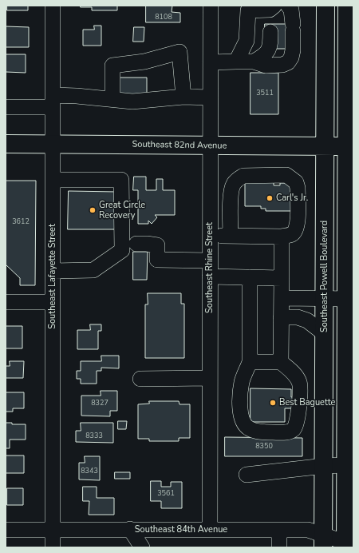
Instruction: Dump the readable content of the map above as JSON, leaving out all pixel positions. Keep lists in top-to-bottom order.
{
  "streets": {
    "main road": ["Southeast 82nd Avenue", "Southeast Powell Boulevard"],
    "street": ["Southeast Rhine Street", "Southeast Lafayette Street", "Southeast 84th Avenue"]
  },
  "crossings": [
    ["Southeast 82nd Avenue", "Southeast Rhine Street"],
    ["Southeast 82nd Avenue", "Southeast Lafayette Street"],
    ["Southeast 82nd Avenue", "Southeast Powell Boulevard"],
    ["Southeast Rhine Street", "Southeast 84th Avenue"],
    ["Southeast Lafayette Street", "Southeast 84th Avenue"],
    ["Southeast Powell Boulevard", "Southeast 84th Avenue"]
  ],
  "places": ["Carl's Jr.", "Great Circle Recovery", "Best Baguette"],
  "house_numbers": [
    "8108",
    "3511",
    "3612",
    "8327",
    "8333",
    "8350",
    "8343",
    "3561"
  ]
}
